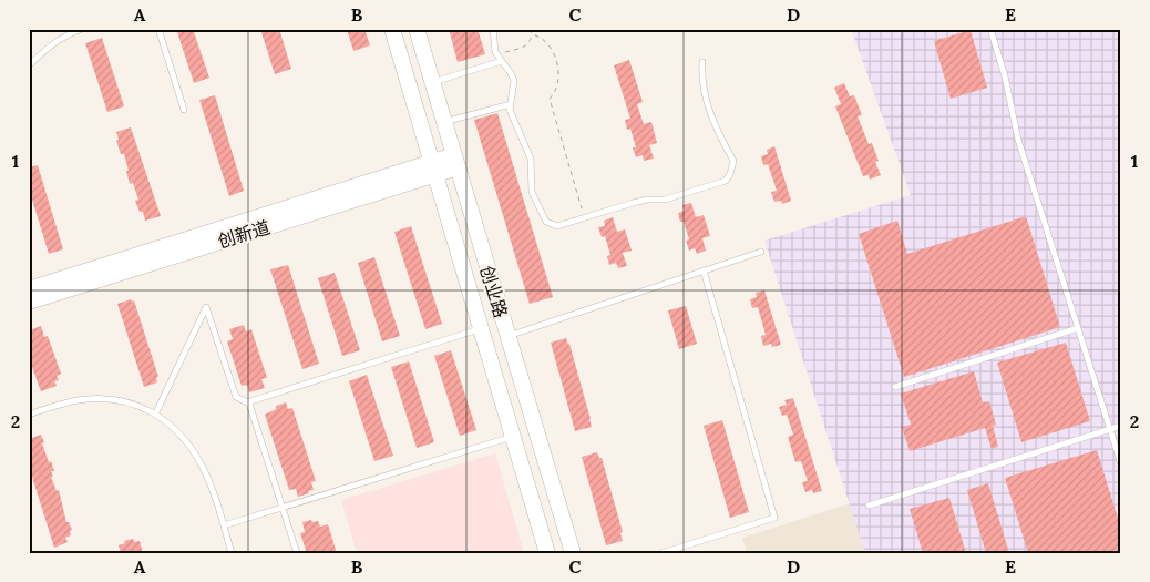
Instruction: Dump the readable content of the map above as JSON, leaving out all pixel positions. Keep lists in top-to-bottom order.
{
  "streets": {
    "main road": ["创新道", "创业路"]
  },
  "crossings": [
    ["创新道", "创业路"]
  ],
  "grid": {
    "columns": [
      "A",
      "B",
      "C",
      "D",
      "E"
    ],
    "rows": ["1", "2"]
  }
}
